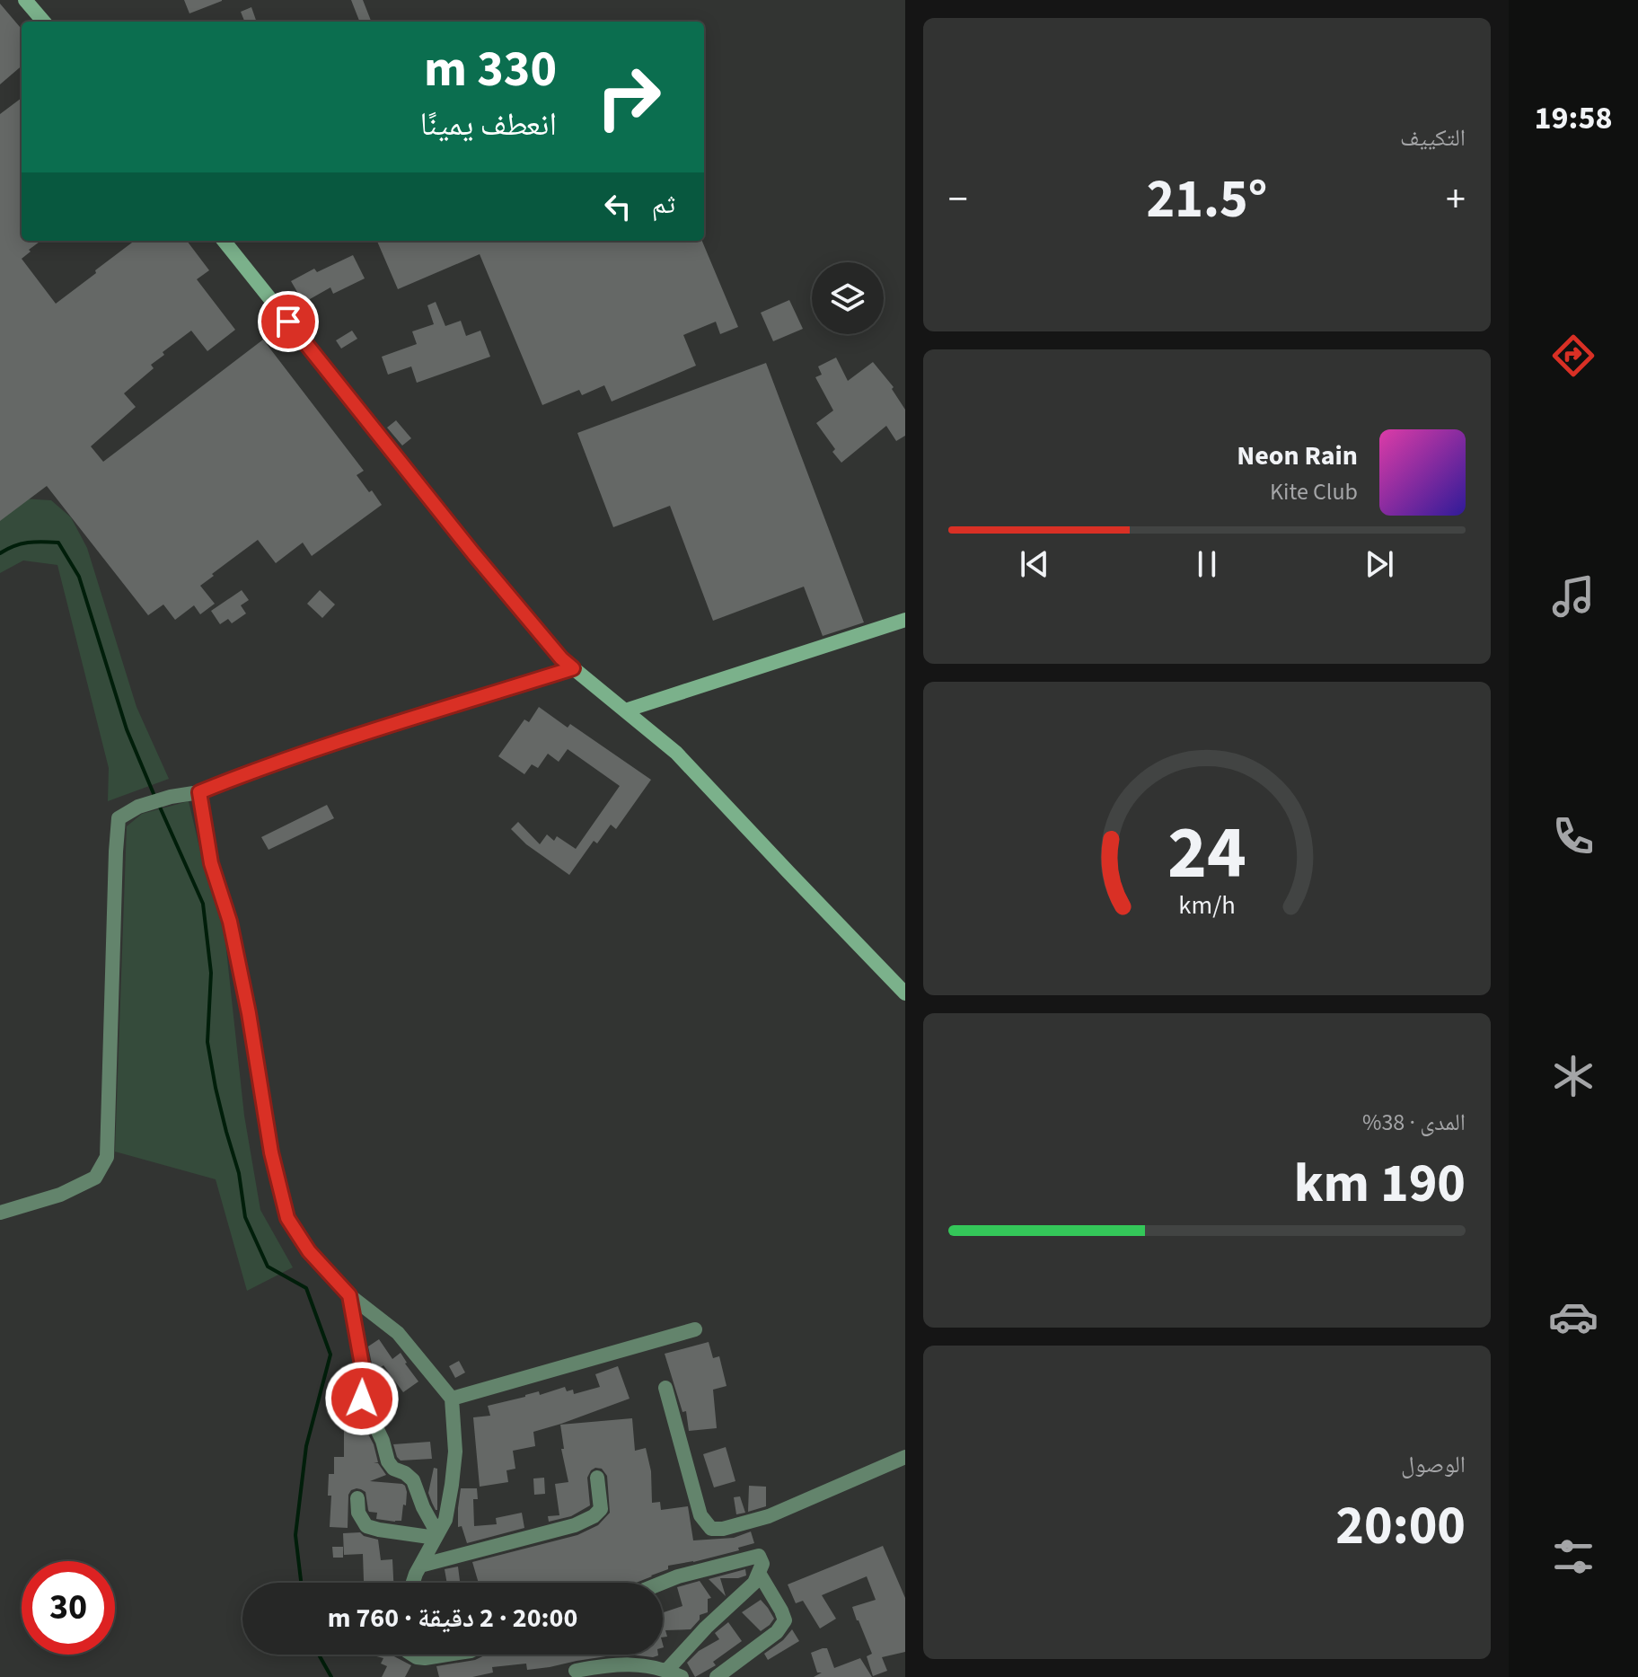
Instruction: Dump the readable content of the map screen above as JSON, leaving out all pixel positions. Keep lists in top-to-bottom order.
{
  "page": {
    "tabs": "19:58",
    "tile": [
      "التكييف",
      ["المدى · 38%", "190 km"],
      ["الوصول", "20:00"]
    ],
    "turn": ["330 m", "انعطف يمينًا"],
    "heat": ["−", "21.5°", "+"],
    "then": "ثم",
    "song": ["Neon Rain", "Kite Club"],
    "limit": "30",
    "trip": "20:00 · 2 دقيقة · 760 m",
    "gauge": ["24", "km/h"]
  }
}
